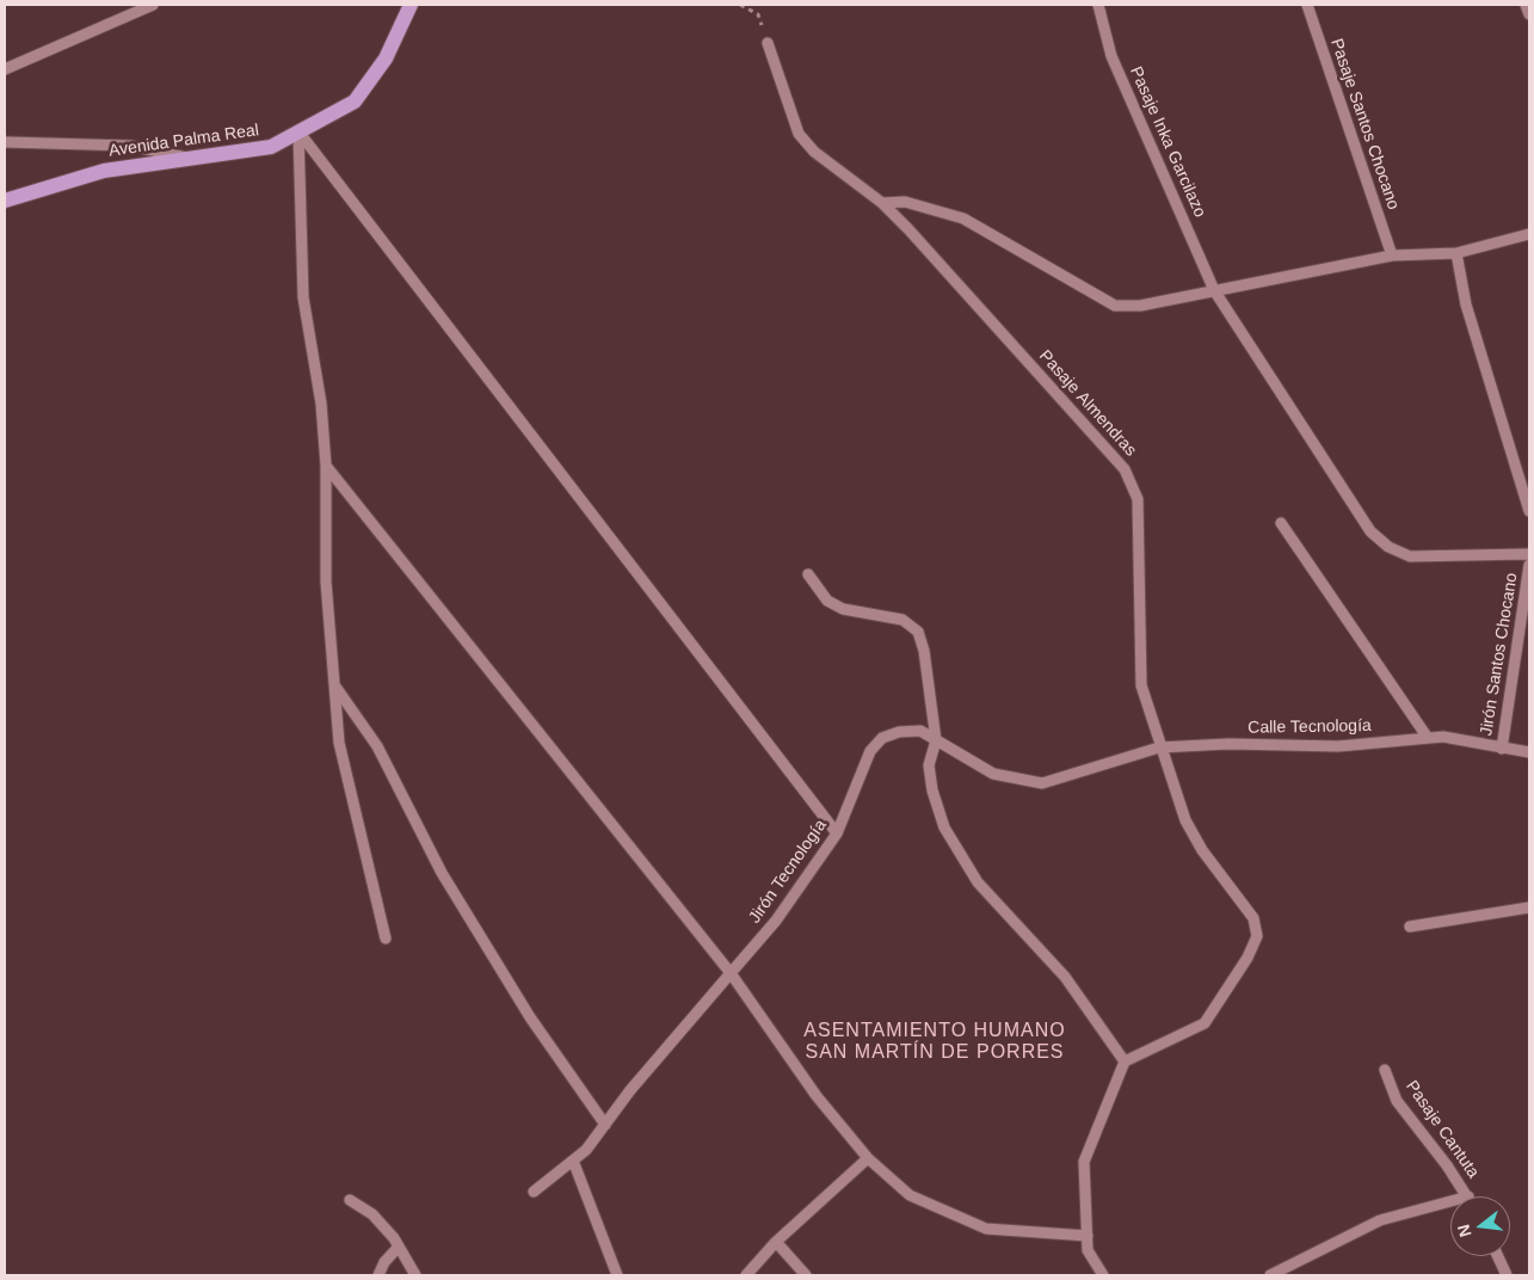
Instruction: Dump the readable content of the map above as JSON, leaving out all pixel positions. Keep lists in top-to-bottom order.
{
  "streets": {
    "main road": ["Avenida Palma Real"],
    "street": [
      "Pasaje Santos Chocano",
      "Pasaje Inka Garcilazo",
      "Pasaje Almendras",
      "Jirón Santos Chocano",
      "Calle Tecnología",
      "Jirón Tecnología",
      "Pasaje Cantuta"
    ]
  },
  "crossings": [
    ["Pasaje Almendras", "Calle Tecnología"],
    ["Pasaje Almendras", "Jirón Tecnología"],
    ["Jirón Santos Chocano", "Calle Tecnología"],
    ["Calle Tecnología", "Jirón Tecnología"]
  ],
  "districts": ["ASENTAMIENTO HUMANO SAN MARTÍN DE PORRES"],
  "north": "left"
}
